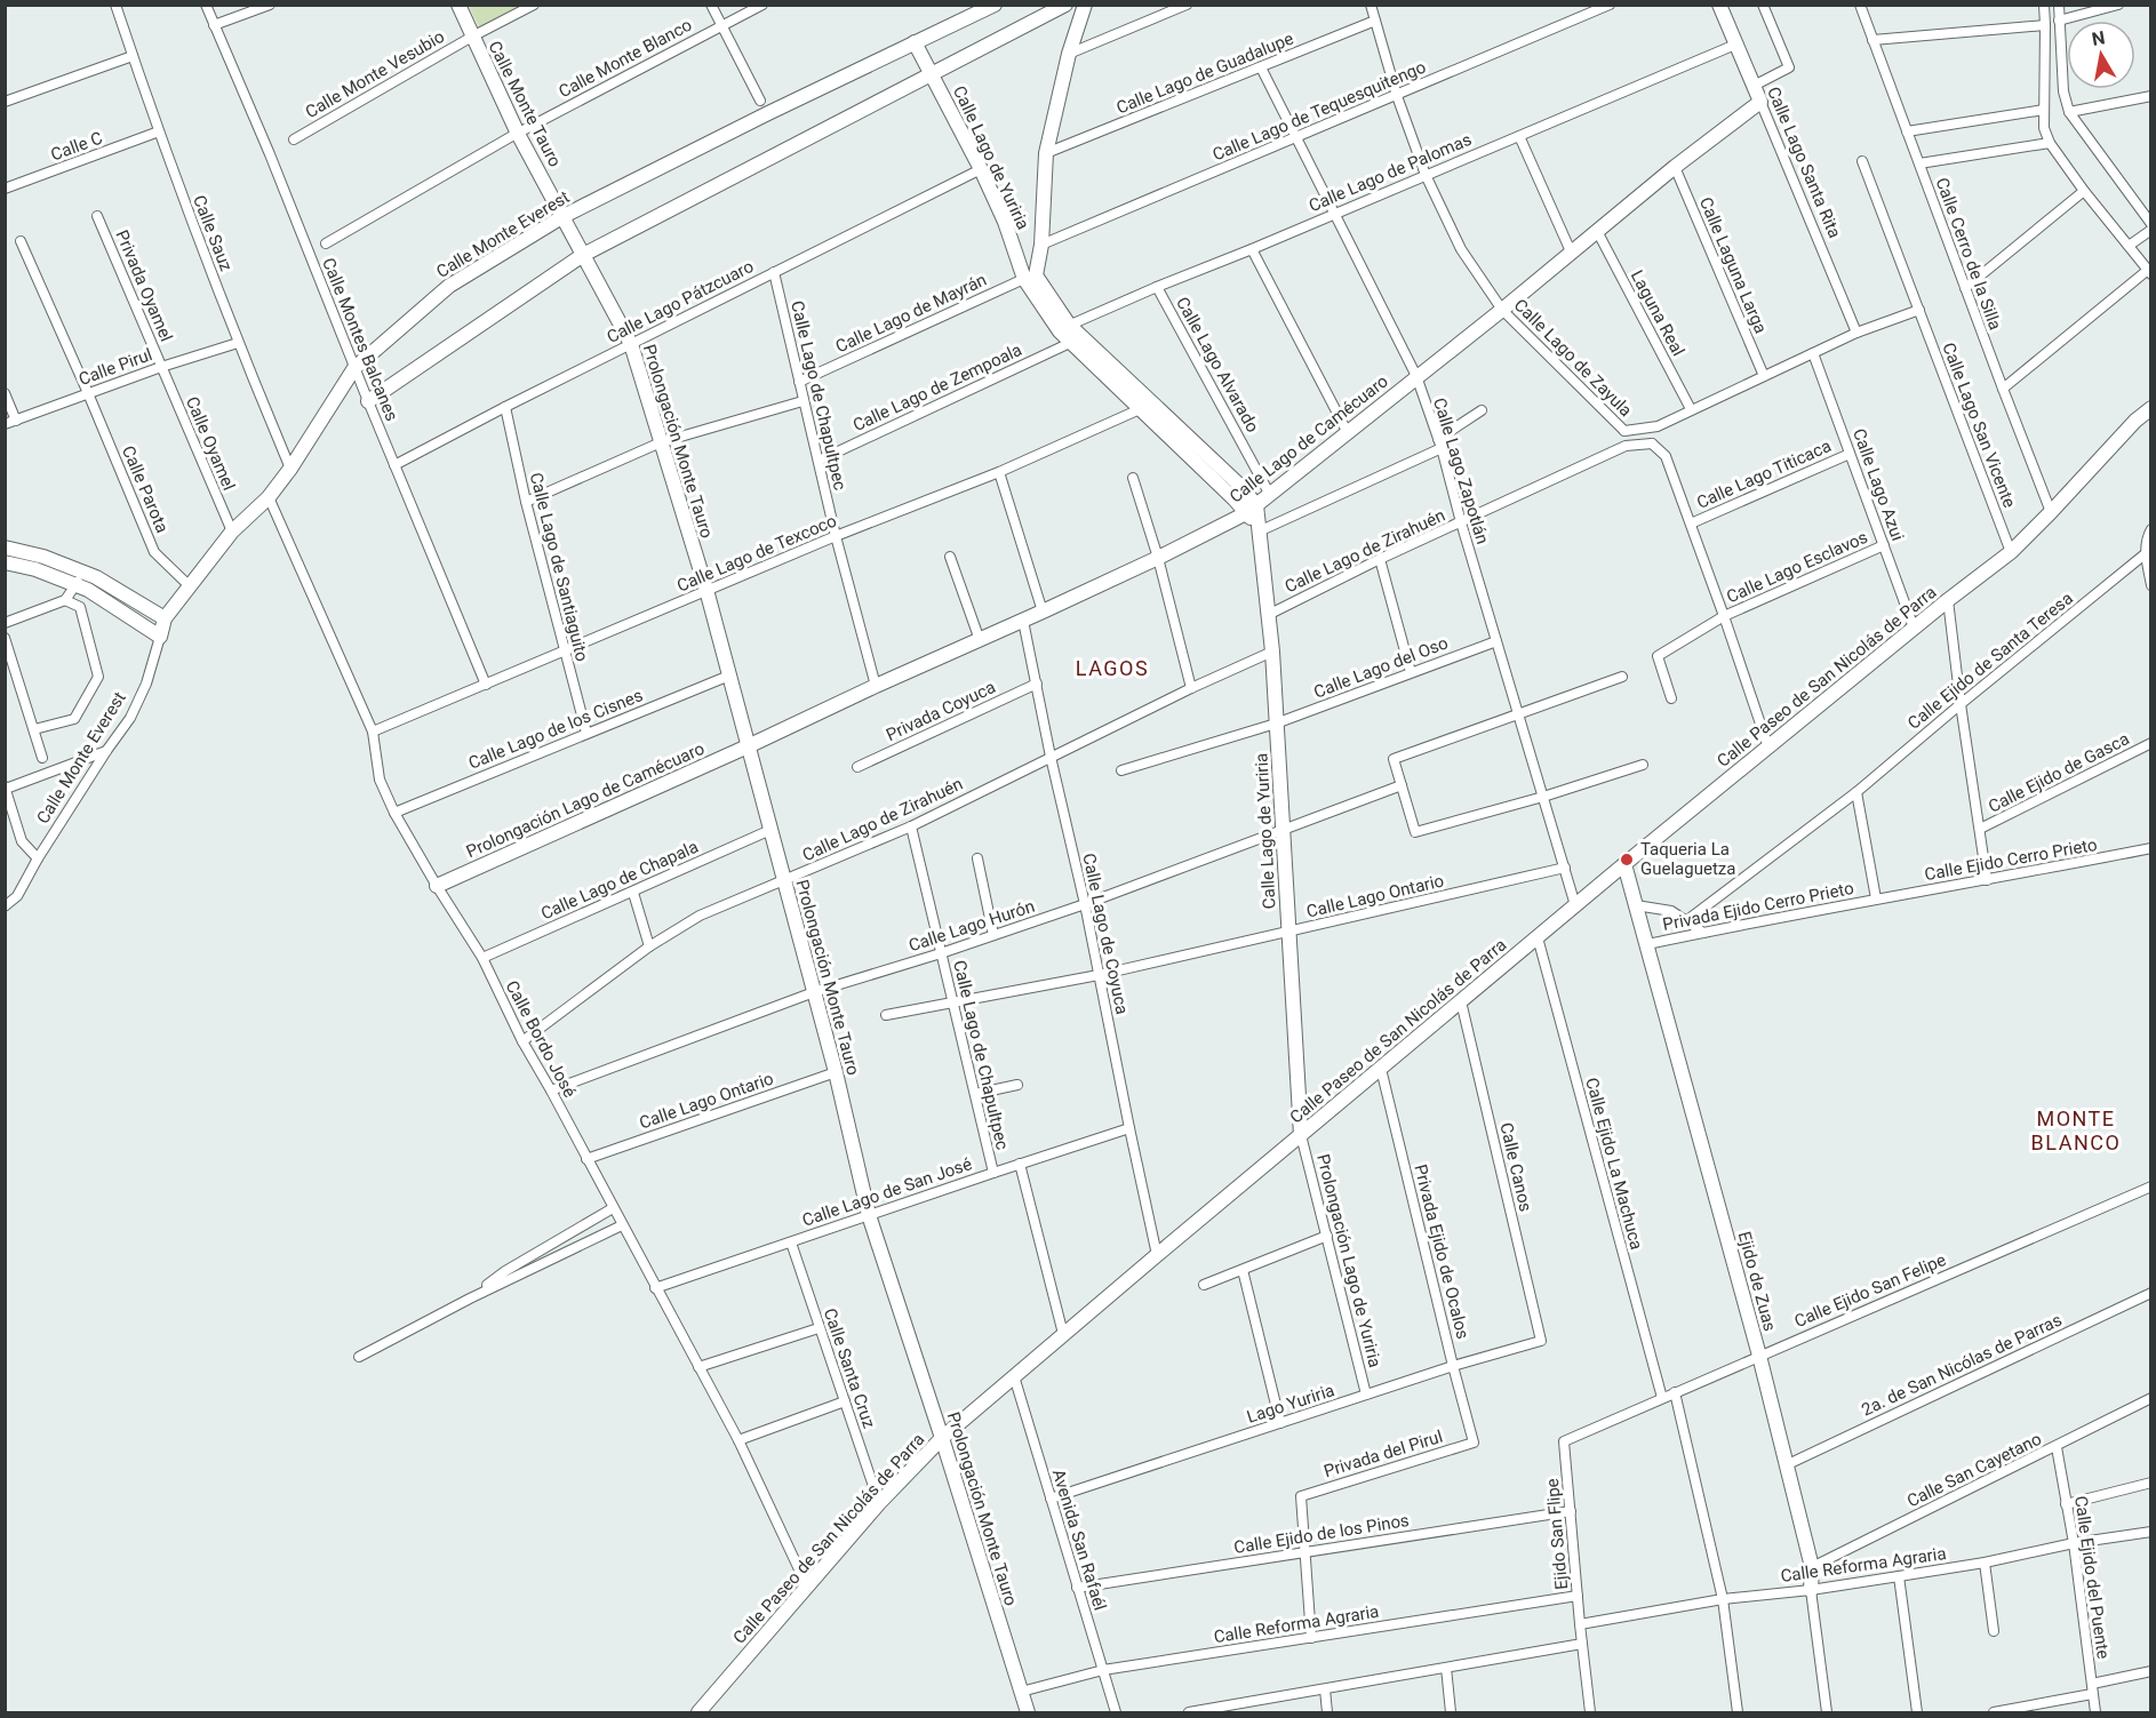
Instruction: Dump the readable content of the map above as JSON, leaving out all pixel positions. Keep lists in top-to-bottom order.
{
  "streets": {
    "street": [
      "Calle Monte Blanco",
      "Calle Lago de Guadalupe",
      "Calle Monte Vesubio",
      "Calle Monte Tauro",
      "Calle Lago de Tequesquitengo",
      "Calle C",
      "Calle Lago de Yuriria",
      "Calle Lago Santa Rita",
      "Calle Lago de Palomas",
      "Calle Sauz",
      "Calle Monte Everest",
      "Calle Cerro de la Silla",
      "Calle Laguna Larga",
      "Privada Oyamel",
      "Calle Lago Pátzcuaro",
      "Calle Lago de Mayrán",
      "Laguna Real",
      "Calle Montes Balcanes",
      "Calle Lago de Zayula",
      "Calle Lago Alvarado",
      "Calle Pirul",
      "Calle Lago de Zempoala",
      "Calle Lago de Chapultpec",
      "Calle Lago San Vicente",
      "Calle Lago de Camécuaro",
      "Prolongación Monte Tauro",
      "Calle Oyamel",
      "Calle Lago Zapotlán",
      "Calle Lago Titicaca",
      "Calle Lago Azui",
      "Calle Parota",
      "Calle Lago de Zirahuén",
      "Calle Lago de Texcoco",
      "Calle Lago de Santiaguito",
      "Calle Lago Esclavos",
      "Calle Ejido de Santa Teresa",
      "Calle Lago del Oso",
      "Calle Paseo de San Nicolás de Parra",
      "Privada Coyuca",
      "Calle Lago de los Cisnes",
      "Calle Ejido de Gasca",
      "Prolongación Lago de Camécuaro",
      "Calle Ejido Cerro Prieto",
      "Calle Lago de Chapala",
      "Calle Lago Ontario",
      "Privada Ejido Cerro Prieto",
      "Calle Lago Hurón",
      "Calle Lago de Coyuca",
      "Calle Bordo José",
      "Calle Ejido La Machuca",
      "Calle Canos",
      "Calle Lago de San José",
      "Privada Ejido de Ocalos",
      "Prolongación Lago de Yuriria",
      "Ejido de Zuas",
      "Calle Ejido San Felipe",
      "2a. de San Nicólas de Parras",
      "Calle Santa Cruz",
      "Lago Yuriria",
      "Privada del Pirul",
      "Calle San Cayetano",
      "Calle Ejido de los Pinos",
      "Ejido San Flipe",
      "Avenida San Rafaél",
      "Calle Reforma Agraria",
      "Calle Ejido del Puente"
    ]
  },
  "crossings": [
    ["Calle Monte Blanco", "Calle Monte Tauro"],
    ["Calle Lago de Guadalupe", "Calle Lago de Zayula"],
    ["Calle Lago de Guadalupe", "Calle Lago Zapotlán"],
    ["Calle Monte Vesubio", "Calle Monte Tauro"],
    ["Calle Monte Tauro", "Calle Monte Everest"],
    ["Calle Monte Tauro", "Prolongación Monte Tauro"],
    ["Calle Lago de Tequesquitengo", "Calle Lago de Zayula"],
    ["Calle Lago de Tequesquitengo", "Calle Lago Zapotlán"],
    ["Calle C", "Calle Sauz"],
    ["Calle Lago de Yuriria", "Calle Lago de Palomas"],
    ["Calle Lago de Yuriria", "Calle Monte Everest"],
    ["Calle Lago de Yuriria", "Calle Lago Pátzcuaro"],
    ["Calle Lago de Yuriria", "Calle Lago de Mayrán"],
    ["Calle Lago de Yuriria", "Calle Lago de Zempoala"],
    ["Calle Lago de Yuriria", "Calle Lago de Camécuaro"],
    ["Calle Lago de Yuriria", "Calle Lago de Zirahuén"],
    ["Calle Lago de Yuriria", "Calle Lago de Texcoco"],
    ["Calle Lago de Yuriria", "Calle Lago del Oso"],
    ["Calle Lago de Yuriria", "Calle Paseo de San Nicolás de Parra"],
    ["Calle Lago de Yuriria", "Calle Lago Ontario"],
    ["Calle Lago de Yuriria", "Calle Lago Hurón"],
    ["Calle Lago de Yuriria", "Prolongación Lago de Yuriria"],
    ["Calle Lago Santa Rita", "Calle Lago de Palomas"],
    ["Calle Lago Santa Rita", "Calle Lago de Camécuaro"],
    ["Calle Lago de Palomas", "Calle Lago de Zayula"],
    ["Calle Lago de Palomas", "Calle Lago Alvarado"],
    ["Calle Lago de Palomas", "Calle Lago Zapotlán"],
    ["Calle Sauz", "Calle Monte Everest"],
    ["Calle Sauz", "Calle Pirul"],
    ["Calle Monte Everest", "Calle Montes Balcanes"],
    ["Calle Monte Everest", "Calle Oyamel"],
    ["Calle Monte Everest", "Calle Parota"],
    ["Calle Monte Everest", "Calle Bordo José"],
    ["Calle Cerro de la Silla", "Calle Paseo de San Nicolás de Parra"],
    ["Calle Laguna Larga", "Calle Lago de Camécuaro"],
    ["Privada Oyamel", "Calle Pirul"],
    ["Privada Oyamel", "Calle Oyamel"],
    ["Calle Lago Pátzcuaro", "Calle Montes Balcanes"],
    ["Calle Lago Pátzcuaro", "Calle Lago de Chapultpec"],
    ["Calle Lago Pátzcuaro", "Prolongación Monte Tauro"],
    ["Calle Lago Pátzcuaro", "Calle Lago de Santiaguito"],
    ["Calle Lago de Mayrán", "Calle Lago de Chapultpec"],
    ["Laguna Real", "Calle Lago de Camécuaro"],
    ["Calle Montes Balcanes", "Calle Lago de Texcoco"],
    ["Calle Lago de Zayula", "Calle Lago de Camécuaro"],
    ["Calle Lago Alvarado", "Calle Lago de Camécuaro"],
    ["Calle Pirul", "Calle Oyamel"],
    ["Calle Pirul", "Calle Parota"],
    ["Calle Lago de Zempoala", "Calle Lago de Chapultpec"],
    ["Calle Lago de Chapultpec", "Calle Lago de Camécuaro"],
    ["Calle Lago de Chapultpec", "Calle Lago de Zirahuén"],
    ["Calle Lago de Chapultpec", "Calle Lago de Texcoco"],
    ["Calle Lago de Chapultpec", "Calle Paseo de San Nicolás de Parra"],
    ["Calle Lago de Chapultpec", "Calle Lago Ontario"],
    ["Calle Lago de Chapultpec", "Calle Lago Hurón"],
    ["Calle Lago de Chapultpec", "Calle Lago de San José"],
    ["Calle Lago San Vicente", "Calle Paseo de San Nicolás de Parra"],
    ["Calle Lago de Camécuaro", "Prolongación Monte Tauro"],
    ["Calle Lago de Camécuaro", "Calle Lago Zapotlán"],
    ["Calle Lago de Camécuaro", "Prolongación Lago de Camécuaro"],
    ["Calle Lago de Camécuaro", "Calle Lago de Coyuca"],
    ["Prolongación Monte Tauro", "Calle Lago de Zirahuén"],
    ["Prolongación Monte Tauro", "Calle Lago de Texcoco"],
    ["Prolongación Monte Tauro", "Calle Paseo de San Nicolás de Parra"],
    ["Prolongación Monte Tauro", "Calle Lago de los Cisnes"],
    ["Prolongación Monte Tauro", "Prolongación Lago de Camécuaro"],
    ["Prolongación Monte Tauro", "Calle Lago de Chapala"],
    ["Prolongación Monte Tauro", "Calle Lago Ontario"],
    ["Prolongación Monte Tauro", "Calle Lago Hurón"],
    ["Prolongación Monte Tauro", "Calle Lago de San José"],
    ["Prolongación Monte Tauro", "Calle Reforma Agraria"],
    ["Calle Lago Zapotlán", "Calle Lago de Zirahuén"],
    ["Calle Lago Zapotlán", "Calle Lago del Oso"],
    ["Calle Lago Zapotlán", "Calle Paseo de San Nicolás de Parra"],
    ["Calle Lago Zapotlán", "Calle Lago Ontario"],
    ["Calle Lago Titicaca", "Calle Lago Azui"],
    ["Calle Lago Azui", "Calle Lago Esclavos"],
    ["Calle Lago Azui", "Calle Paseo de San Nicolás de Parra"],
    ["Calle Lago de Zirahuén", "Calle Lago de Coyuca"],
    ["Calle Lago de Zirahuén", "Calle Bordo José"],
    ["Calle Lago de Texcoco", "Calle Lago de Santiaguito"],
    ["Calle Lago de Texcoco", "Calle Bordo José"],
    ["Calle Lago de Santiaguito", "Calle Lago de los Cisnes"],
    ["Calle Paseo de San Nicolás de Parra", "Calle Lago de Coyuca"],
    ["Calle Paseo de San Nicolás de Parra", "Calle Bordo José"],
    ["Calle Paseo de San Nicolás de Parra", "Calle Ejido La Machuca"],
    ["Calle Paseo de San Nicolás de Parra", "Calle Canos"],
    ["Calle Paseo de San Nicolás de Parra", "Privada Ejido de Ocalos"],
    ["Calle Paseo de San Nicolás de Parra", "Prolongación Lago de Yuriria"],
    ["Calle Paseo de San Nicolás de Parra", "Ejido de Zuas"],
    ["Calle Paseo de San Nicolás de Parra", "Calle Santa Cruz"],
    ["Calle Paseo de San Nicolás de Parra", "Avenida San Rafaél"],
    ["Privada Coyuca", "Calle Lago de Coyuca"],
    ["Calle Lago de los Cisnes", "Calle Bordo José"],
    ["Prolongación Lago de Camécuaro", "Calle Bordo José"],
    ["Calle Ejido Cerro Prieto", "Privada Ejido Cerro Prieto"],
    ["Calle Lago de Chapala", "Calle Bordo José"],
    ["Calle Lago Ontario", "Calle Lago de Coyuca"],
    ["Calle Lago Ontario", "Calle Bordo José"],
    ["Privada Ejido Cerro Prieto", "Ejido de Zuas"],
    ["Calle Lago Hurón", "Calle Lago de Coyuca"],
    ["Calle Lago Hurón", "Calle Bordo José"],
    ["Calle Lago de Coyuca", "Calle Lago de San José"],
    ["Calle Bordo José", "Calle Lago de San José"],
    ["Calle Ejido La Machuca", "Calle Ejido San Felipe"],
    ["Calle Canos", "Lago Yuriria"],
    ["Calle Lago de San José", "Calle Santa Cruz"],
    ["Privada Ejido de Ocalos", "Lago Yuriria"],
    ["Privada Ejido de Ocalos", "Privada del Pirul"],
    ["Prolongación Lago de Yuriria", "Lago Yuriria"],
    ["Ejido de Zuas", "Calle Ejido San Felipe"],
    ["Ejido de Zuas", "2a. de San Nicólas de Parras"],
    ["Ejido de Zuas", "Calle San Cayetano"],
    ["Ejido de Zuas", "Calle Reforma Agraria"],
    ["Calle Ejido San Felipe", "Ejido San Flipe"],
    ["Lago Yuriria", "Avenida San Rafaél"],
    ["Privada del Pirul", "Calle Ejido de los Pinos"],
    ["Calle San Cayetano", "Calle Ejido del Puente"],
    ["Calle Ejido de los Pinos", "Ejido San Flipe"],
    ["Calle Ejido de los Pinos", "Avenida San Rafaél"],
    ["Ejido San Flipe", "Calle Reforma Agraria"],
    ["Avenida San Rafaél", "Calle Reforma Agraria"],
    ["Calle Reforma Agraria", "Calle Ejido del Puente"]
  ],
  "districts": ["LAGOS", "MONTE BLANCO"],
  "places": ["Taqueria La Guelaguetza"],
  "north": "top"
}
